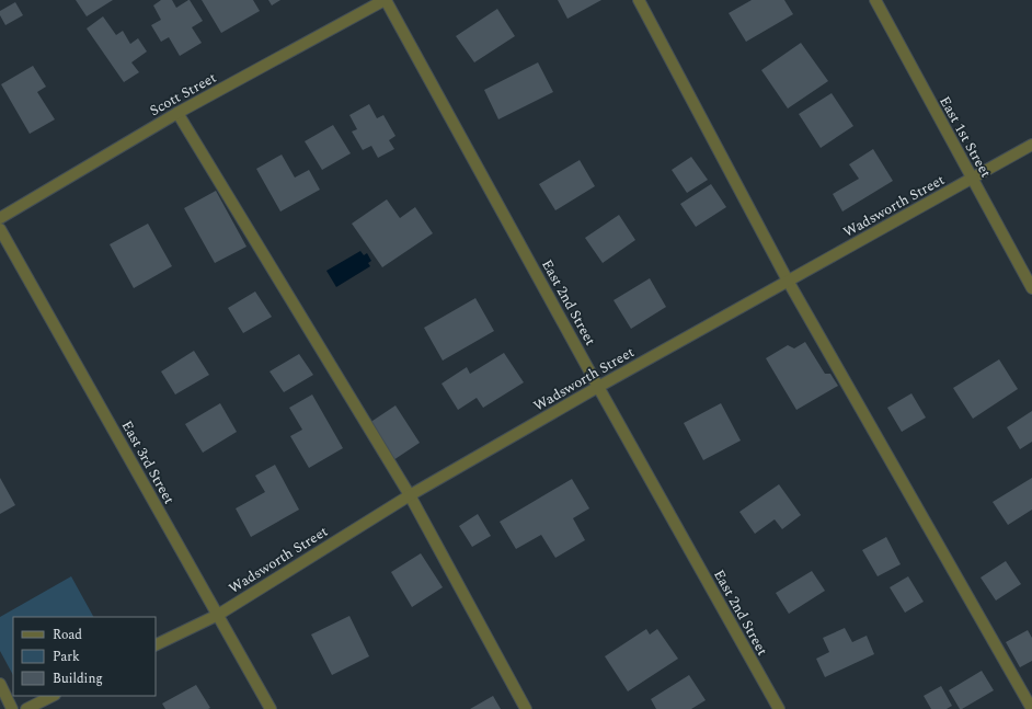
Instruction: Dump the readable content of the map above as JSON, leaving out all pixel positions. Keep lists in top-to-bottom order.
{
  "streets": {
    "street": [
      "Scott Street",
      "East 1st Street",
      "Wadsworth Street",
      "East 2nd Street",
      "East 3rd Street"
    ]
  },
  "crossings": [
    ["Scott Street", "East 2nd Street"],
    ["East 1st Street", "Wadsworth Street"],
    ["Wadsworth Street", "East 2nd Street"],
    ["Wadsworth Street", "East 3rd Street"]
  ],
  "legend": ["Road", "Park", "Building"]
}
